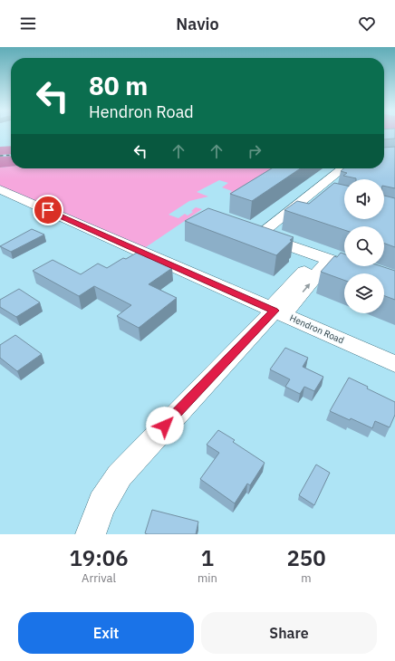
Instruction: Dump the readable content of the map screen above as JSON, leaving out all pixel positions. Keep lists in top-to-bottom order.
{
  "streets": {
    "street": ["Hendron Road"]
  },
  "page": {
    "header": "Navio",
    "turn": ["80 m", "Hendron Road"],
    "eta": [
      "19:06",
      "Arrival",
      "1",
      "min",
      "250",
      "m"
    ],
    "buttons": ["Exit", "Share"]
  }
}
